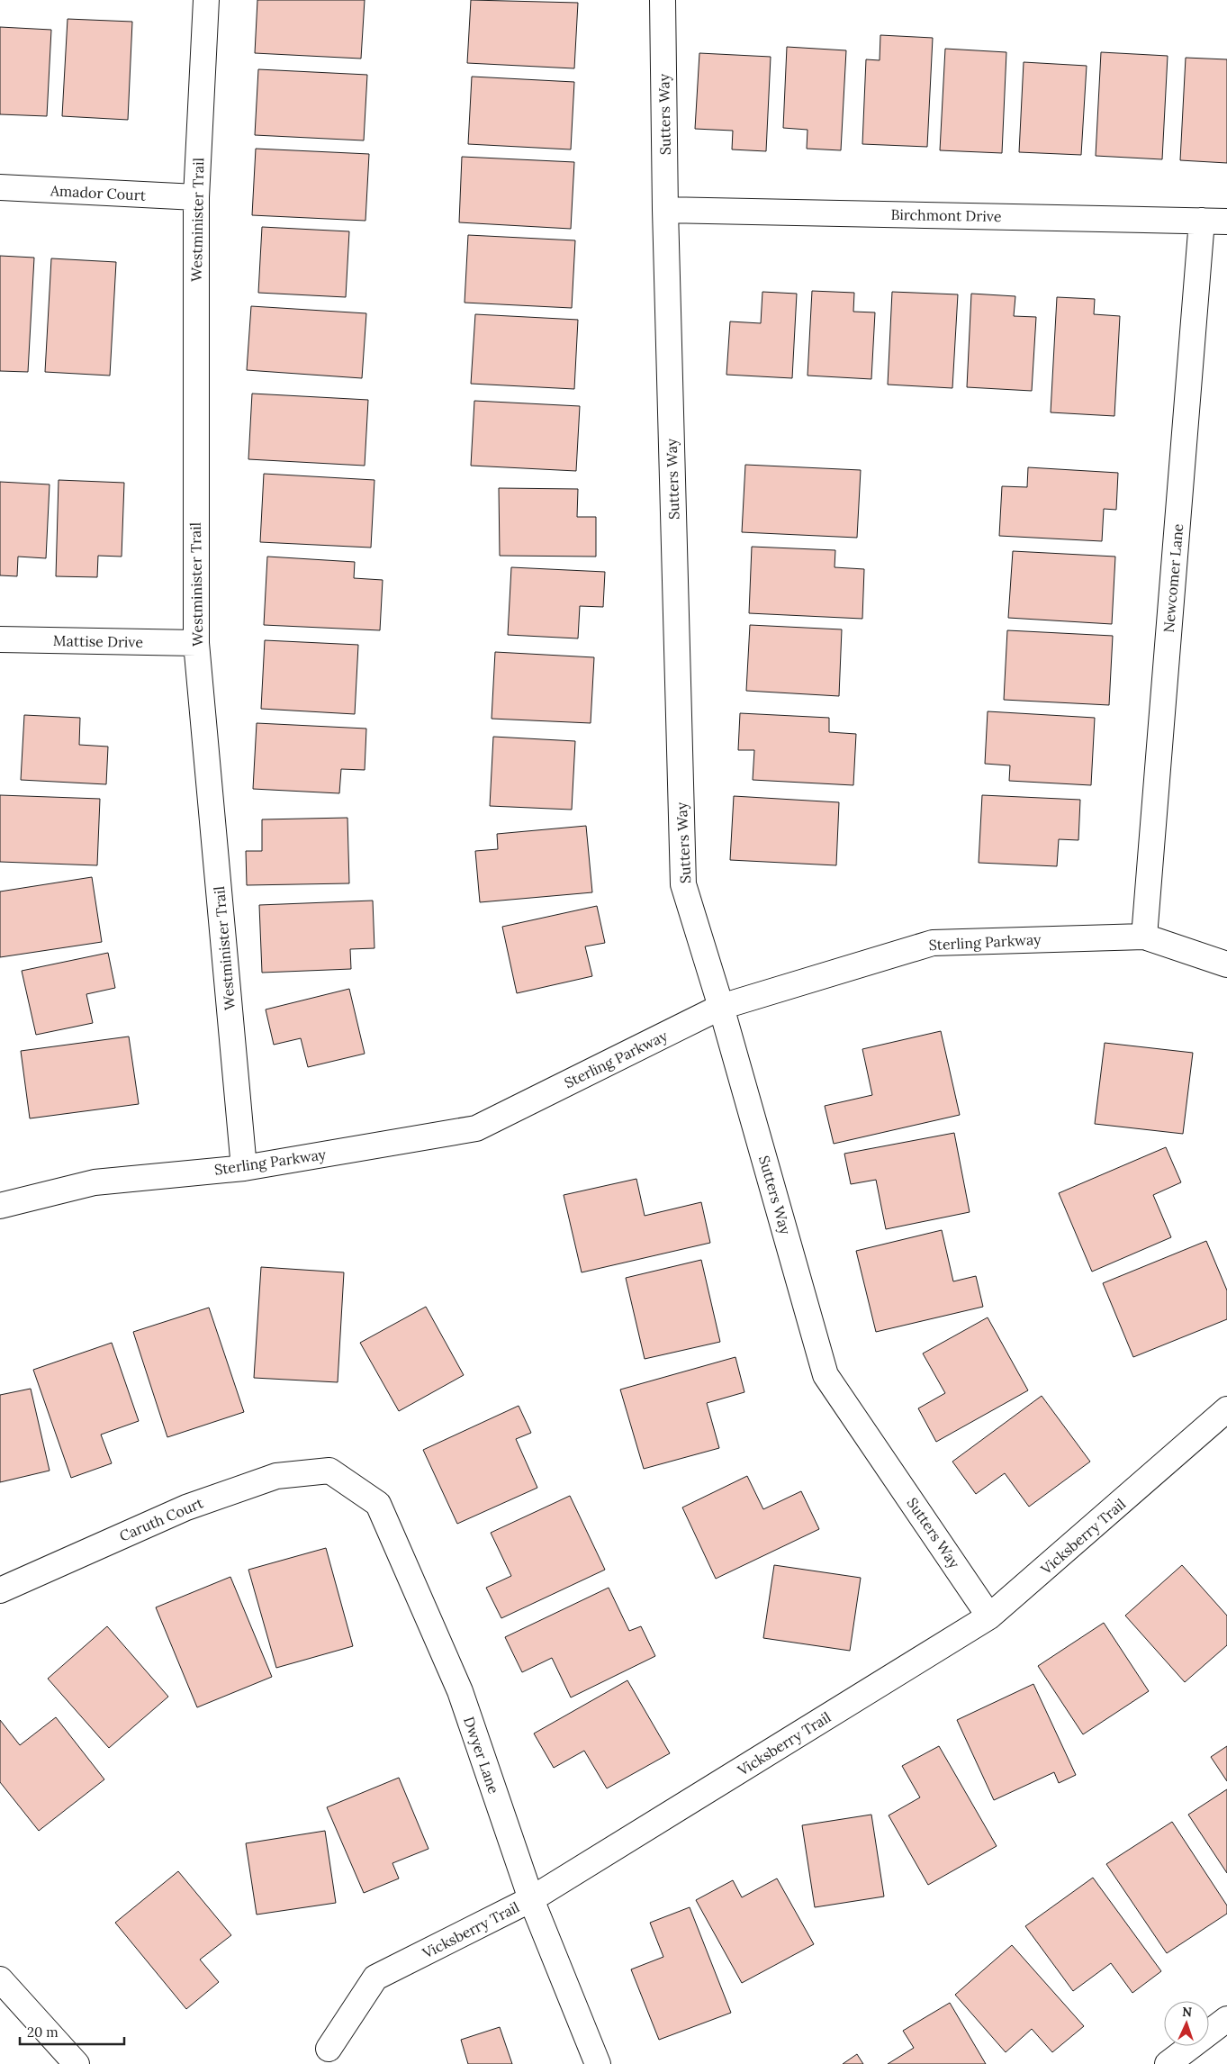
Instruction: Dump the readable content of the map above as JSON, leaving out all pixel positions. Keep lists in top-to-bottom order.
{
  "streets": {
    "street": [
      "Sutters Way",
      "Amador Court",
      "Birchmont Drive",
      "Westminister Trail",
      "Newcomer Lane",
      "Mattise Drive",
      "Sterling Parkway",
      "Caruth Court",
      "Vicksberry Trail",
      "Dwyer Lane"
    ]
  },
  "crossings": [
    ["Sutters Way", "Birchmont Drive"],
    ["Sutters Way", "Sterling Parkway"],
    ["Sutters Way", "Vicksberry Trail"],
    ["Amador Court", "Westminister Trail"],
    ["Birchmont Drive", "Newcomer Lane"],
    ["Westminister Trail", "Mattise Drive"],
    ["Westminister Trail", "Sterling Parkway"],
    ["Newcomer Lane", "Sterling Parkway"],
    ["Caruth Court", "Dwyer Lane"],
    ["Vicksberry Trail", "Dwyer Lane"]
  ],
  "scale_bar": "20 m",
  "north": "top"
}
